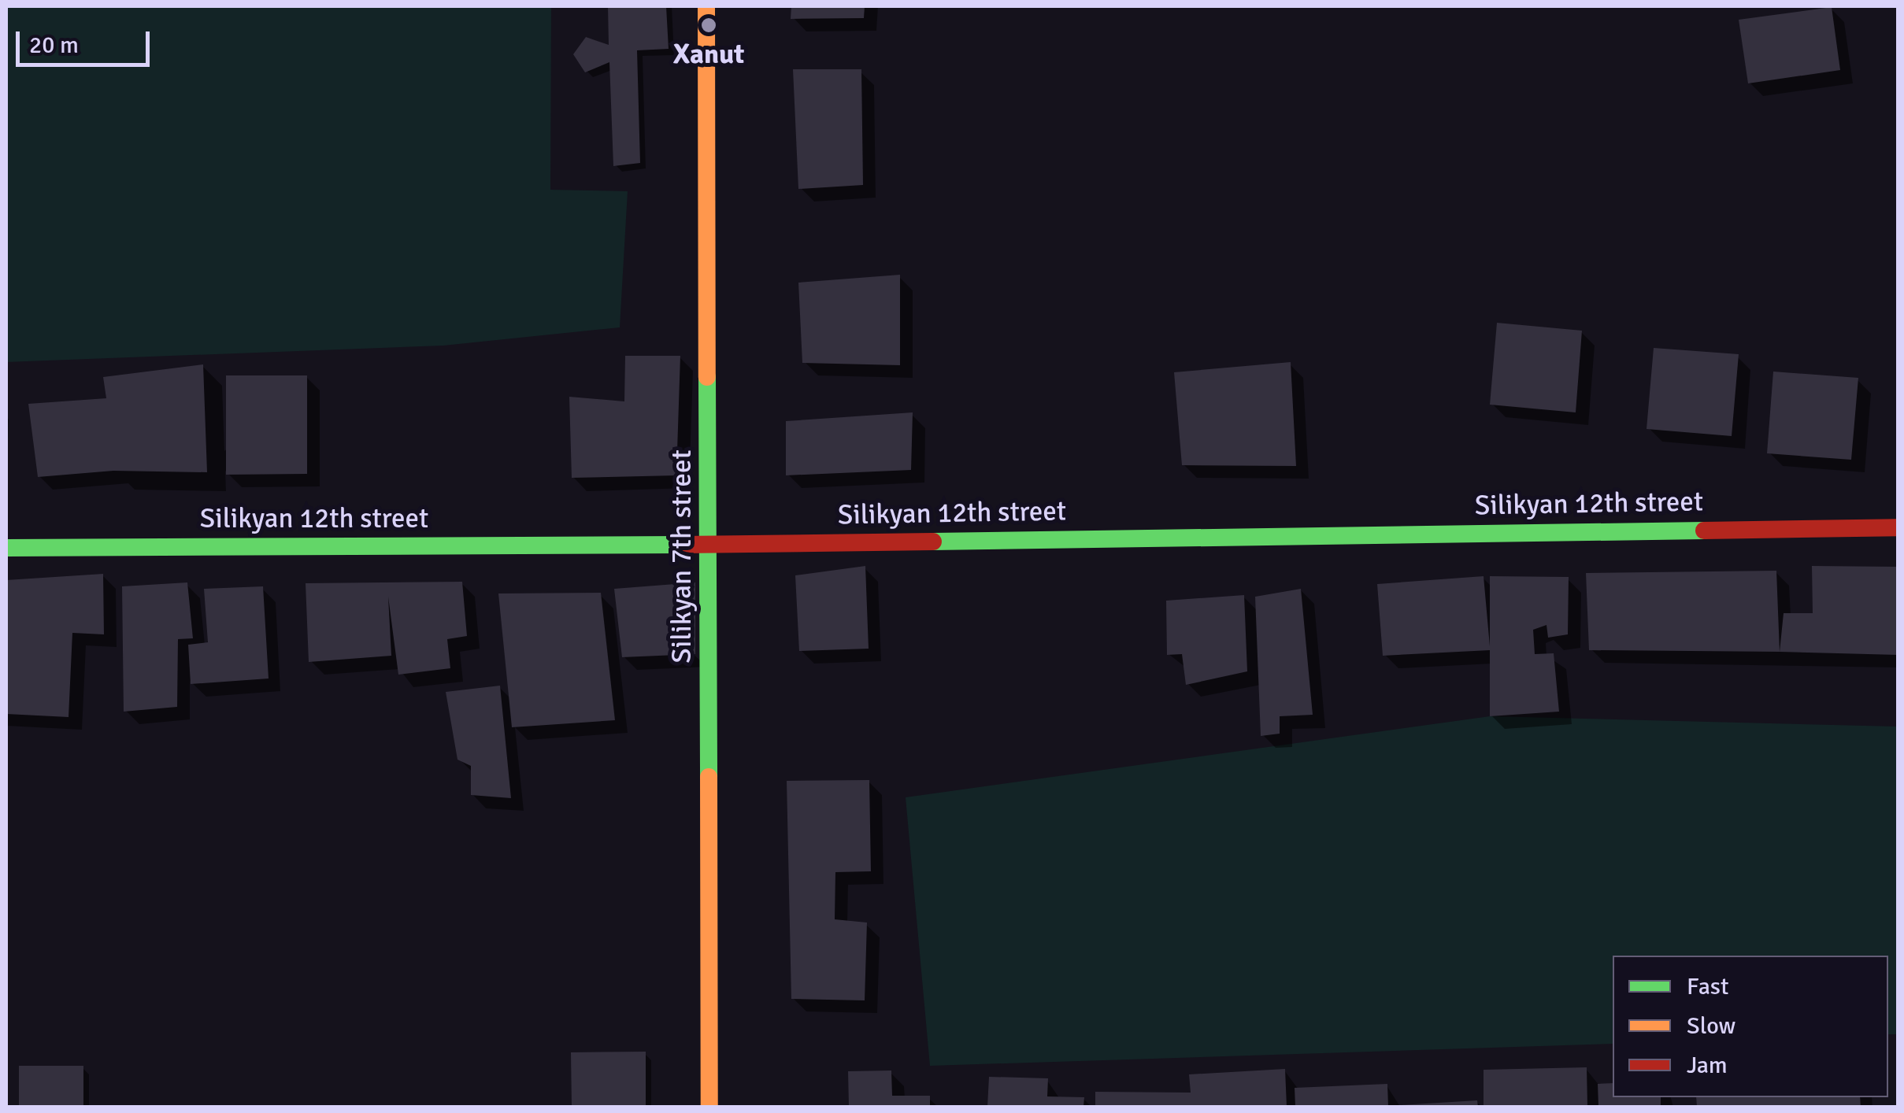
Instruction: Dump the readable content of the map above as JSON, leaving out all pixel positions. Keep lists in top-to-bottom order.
{
  "streets": {
    "main road": ["Silikyan 12th street", "Silikyan 7th street"]
  },
  "crossings": [
    ["Silikyan 12th street", "Silikyan 7th street"]
  ],
  "places": ["Xanut"],
  "legend": ["Fast", "Slow", "Jam"],
  "scale_bar": "20 m"
}
